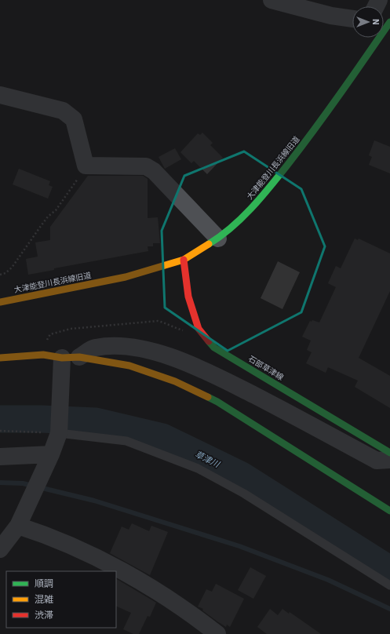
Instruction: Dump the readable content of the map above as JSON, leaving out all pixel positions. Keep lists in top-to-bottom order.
{
  "streets": {
    "street": ["大津能登川長浜線旧道", "石部草津線"]
  },
  "crossings": [
    ["大津能登川長浜線旧道", "石部草津線"]
  ],
  "water": ["草津川"],
  "legend": ["順調", "混雑", "渋滞"],
  "north": "right"
}
